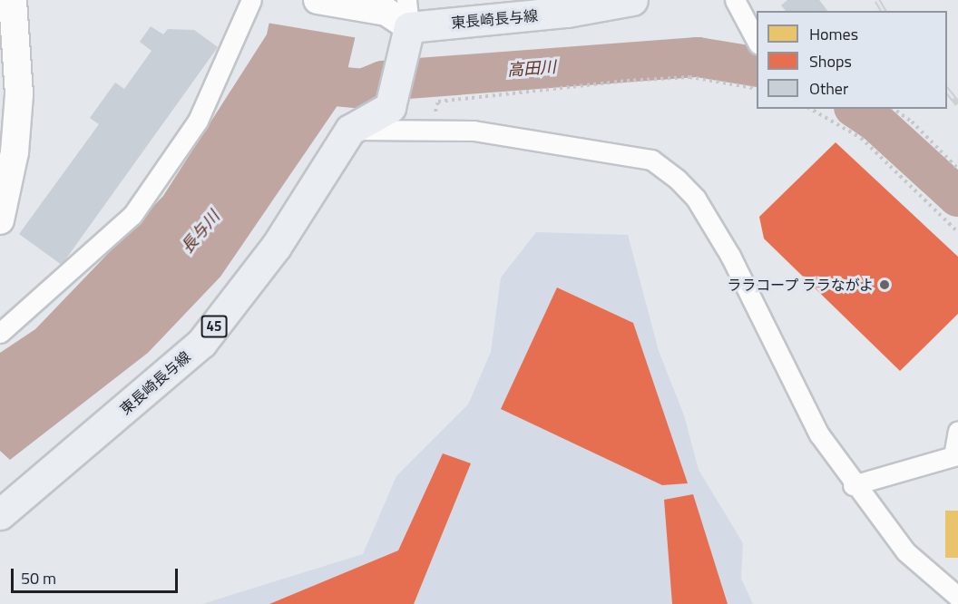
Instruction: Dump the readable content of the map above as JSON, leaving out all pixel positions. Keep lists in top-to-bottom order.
{
  "streets": {
    "main road": ["東長崎長与線", "45"]
  },
  "water": ["高田川", "長与川"],
  "places": ["ララコープ ララながよ"],
  "legend": ["Homes", "Shops", "Other"],
  "scale_bar": "50 m"
}
